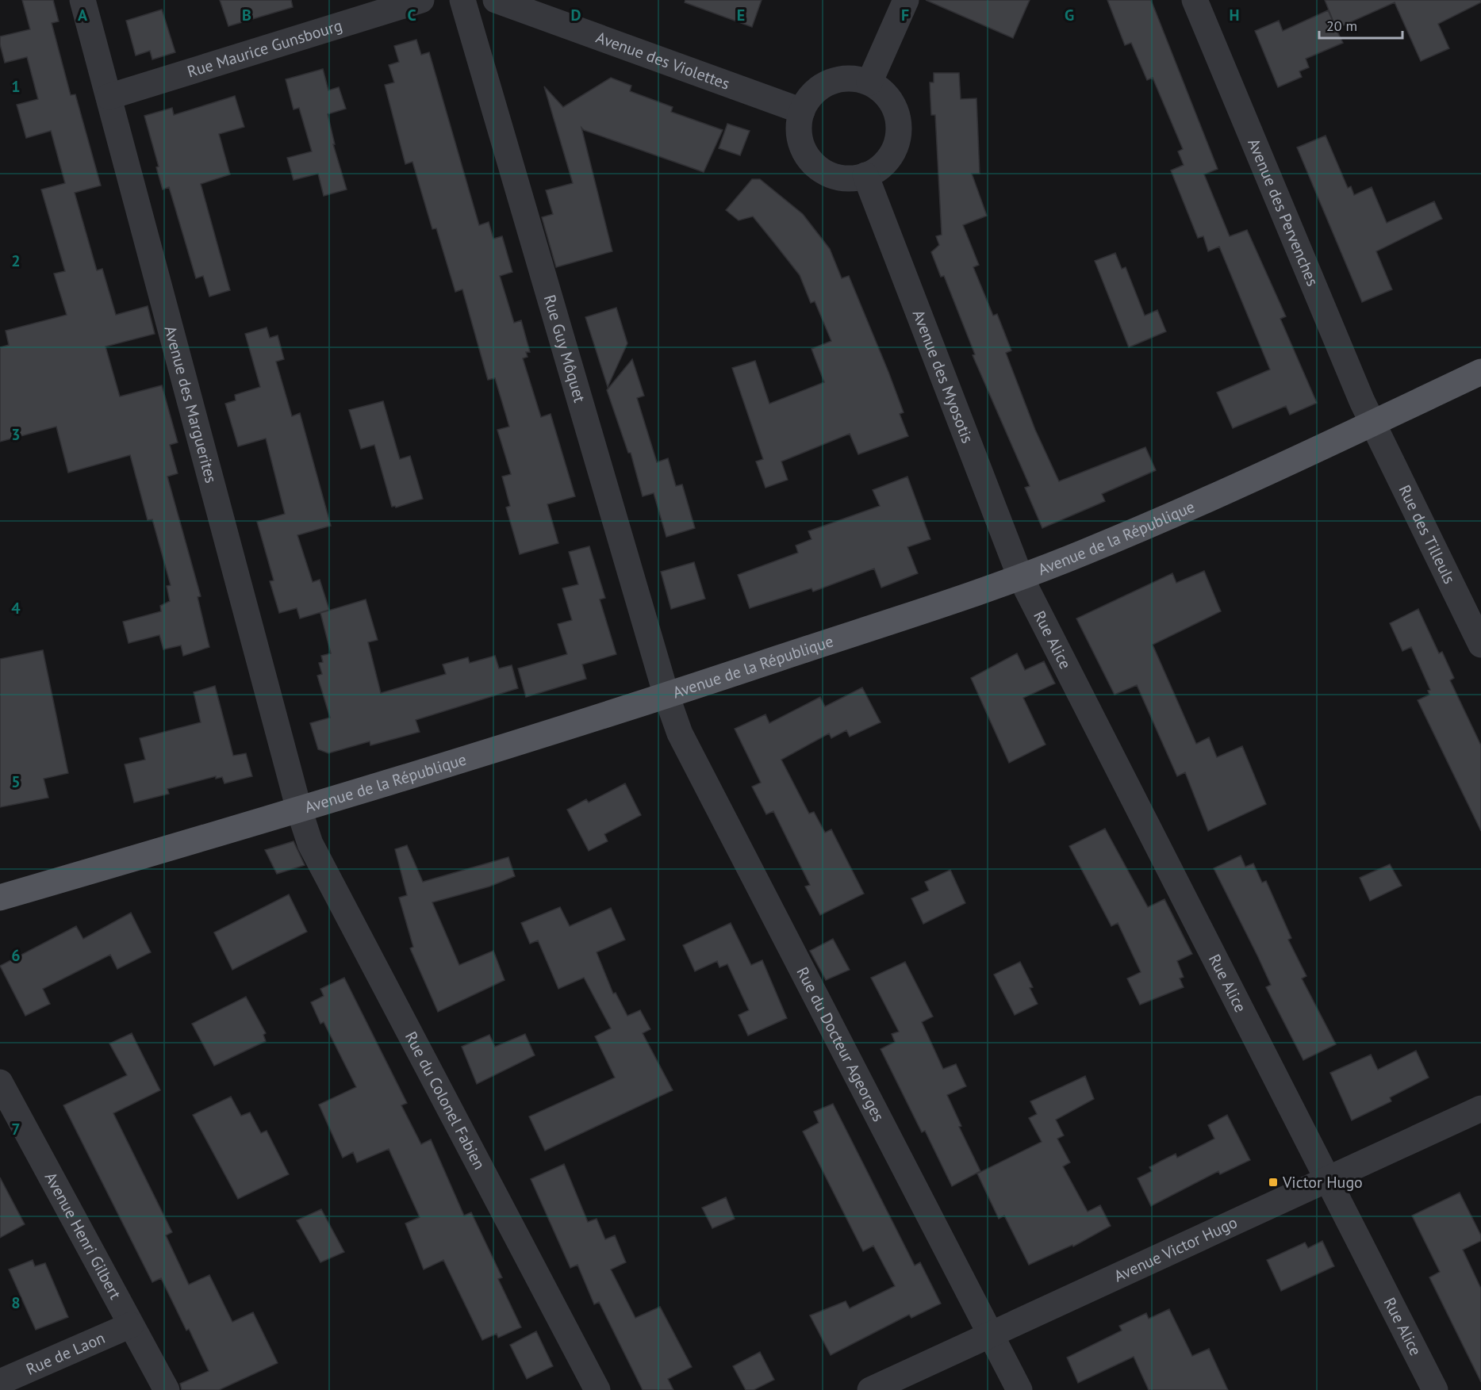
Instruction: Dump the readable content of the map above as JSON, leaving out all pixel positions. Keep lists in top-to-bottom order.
{
  "streets": {
    "main road": ["Avenue de la République"],
    "street": [
      "Rue Maurice Gunsbourg",
      "Avenue des Violettes",
      "Avenue des Pervenches",
      "Rue Guy Môquet",
      "Avenue des Myosotis",
      "Avenue des Marguerites",
      "Rue des Tilleuls",
      "Rue Alice",
      "Rue du Docteur Ageorges",
      "Rue du Colonel Fabien",
      "Avenue Henri Gilbert",
      "Avenue Victor Hugo",
      "Rue de Laon"
    ]
  },
  "crossings": [
    ["Rue Maurice Gunsbourg", "Avenue des Marguerites"],
    ["Avenue des Violettes", "Avenue des Myosotis"],
    ["Avenue des Pervenches", "Rue des Tilleuls"],
    ["Avenue des Pervenches", "Avenue de la République"],
    ["Rue Guy Môquet", "Avenue de la République"],
    ["Rue Guy Môquet", "Rue du Docteur Ageorges"],
    ["Avenue des Myosotis", "Avenue de la République"],
    ["Avenue des Myosotis", "Rue Alice"],
    ["Avenue des Marguerites", "Avenue de la République"],
    ["Avenue des Marguerites", "Rue du Colonel Fabien"],
    ["Rue des Tilleuls", "Avenue de la République"],
    ["Avenue de la République", "Rue Alice"],
    ["Avenue de la République", "Rue du Docteur Ageorges"],
    ["Avenue de la République", "Rue du Colonel Fabien"],
    ["Rue Alice", "Avenue Victor Hugo"],
    ["Rue du Docteur Ageorges", "Avenue Victor Hugo"],
    ["Avenue Henri Gilbert", "Rue de Laon"]
  ],
  "places": {
    "transit": ["Victor Hugo"]
  },
  "scale_bar": "20 m",
  "grid": {
    "columns": [
      "A",
      "B",
      "C",
      "D",
      "E",
      "F",
      "G",
      "H"
    ],
    "rows": [
      "1",
      "2",
      "3",
      "4",
      "5",
      "6",
      "7",
      "8"
    ]
  }
}
